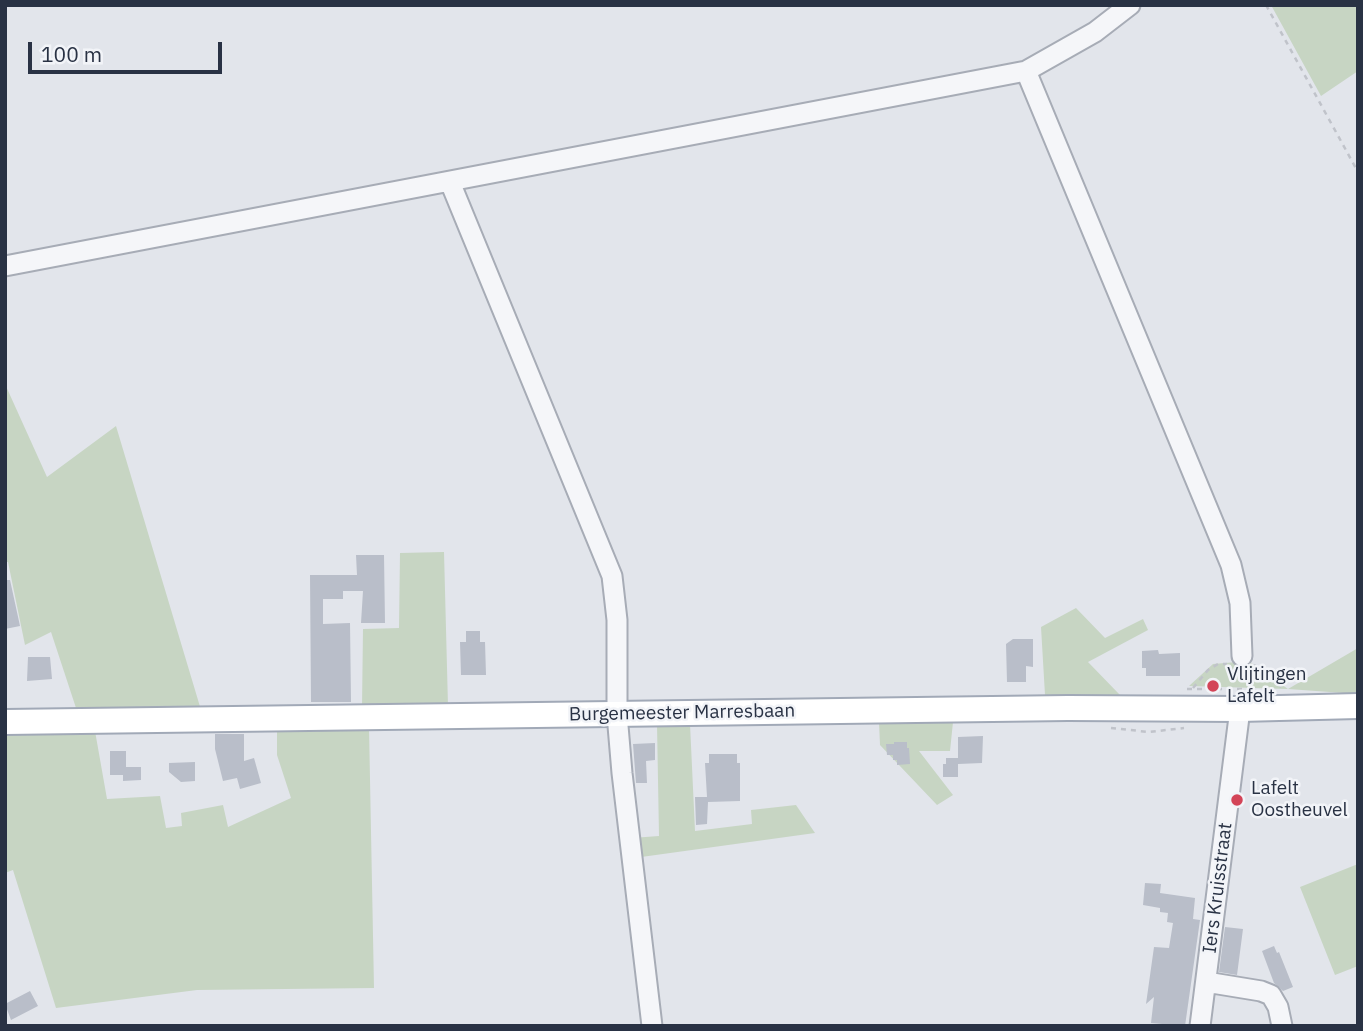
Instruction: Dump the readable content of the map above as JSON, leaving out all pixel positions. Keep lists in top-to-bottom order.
{
  "streets": {
    "main road": ["Burgemeester Marresbaan"],
    "street": ["Iers Kruisstraat"]
  },
  "crossings": [
    ["Burgemeester Marresbaan", "Iers Kruisstraat"]
  ],
  "places": ["Vlijtingen Lafelt", "Lafelt Oostheuvel"],
  "scale_bar": "100 m"
}
